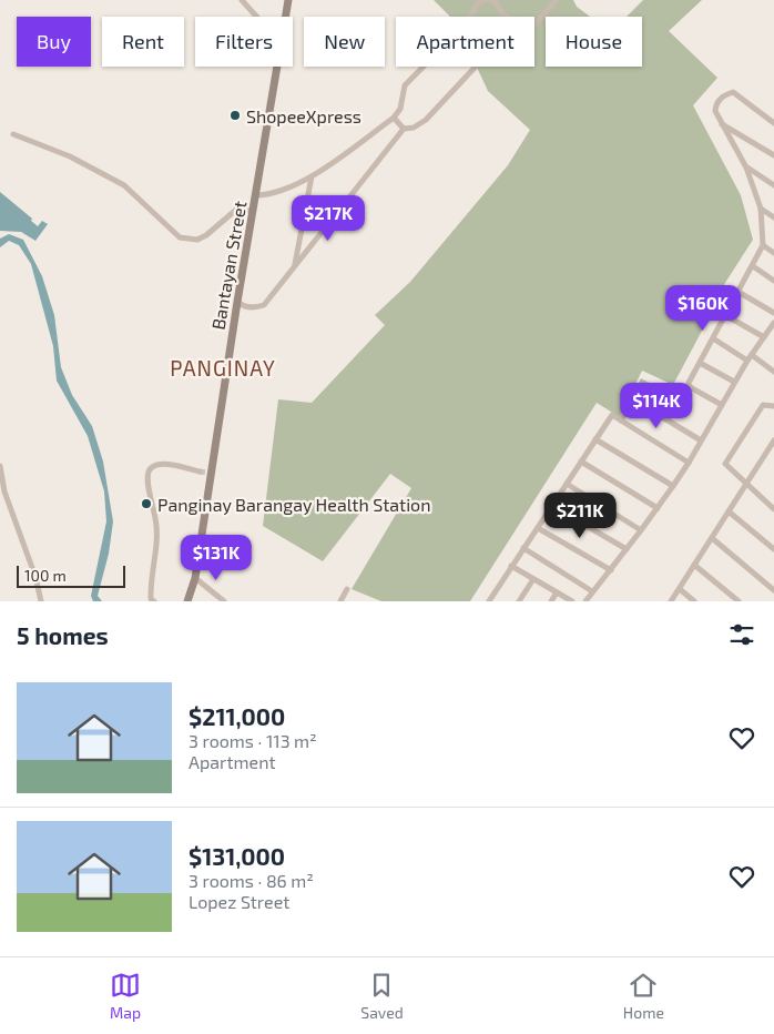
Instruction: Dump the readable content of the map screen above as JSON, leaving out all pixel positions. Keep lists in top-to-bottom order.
{
  "streets": {
    "main road": ["Bantayan Street"]
  },
  "districts": ["PANGINAY"],
  "places": ["ShopeeXpress", "Panginay Barangay Health Station"],
  "scale_bar": "100 m",
  "page": {
    "chip": [
      "Buy",
      "Rent",
      "Filters",
      "New",
      "Apartment",
      "House"
    ],
    "price": [
      "$217K",
      "$160K",
      "$114K",
      "$211K",
      "$131K"
    ],
    "scale": "100 m",
    "heading": "5 homes",
    "list": [
      {
        "name": "$211,000",
        "note": "3 rooms · 113 m² · Apartment"
      },
      {
        "name": "$131,000",
        "note": "3 rooms · 86 m² · Lopez Street"
      }
    ],
    "tabs": ["Map", "Saved", "Home"]
  }
}
